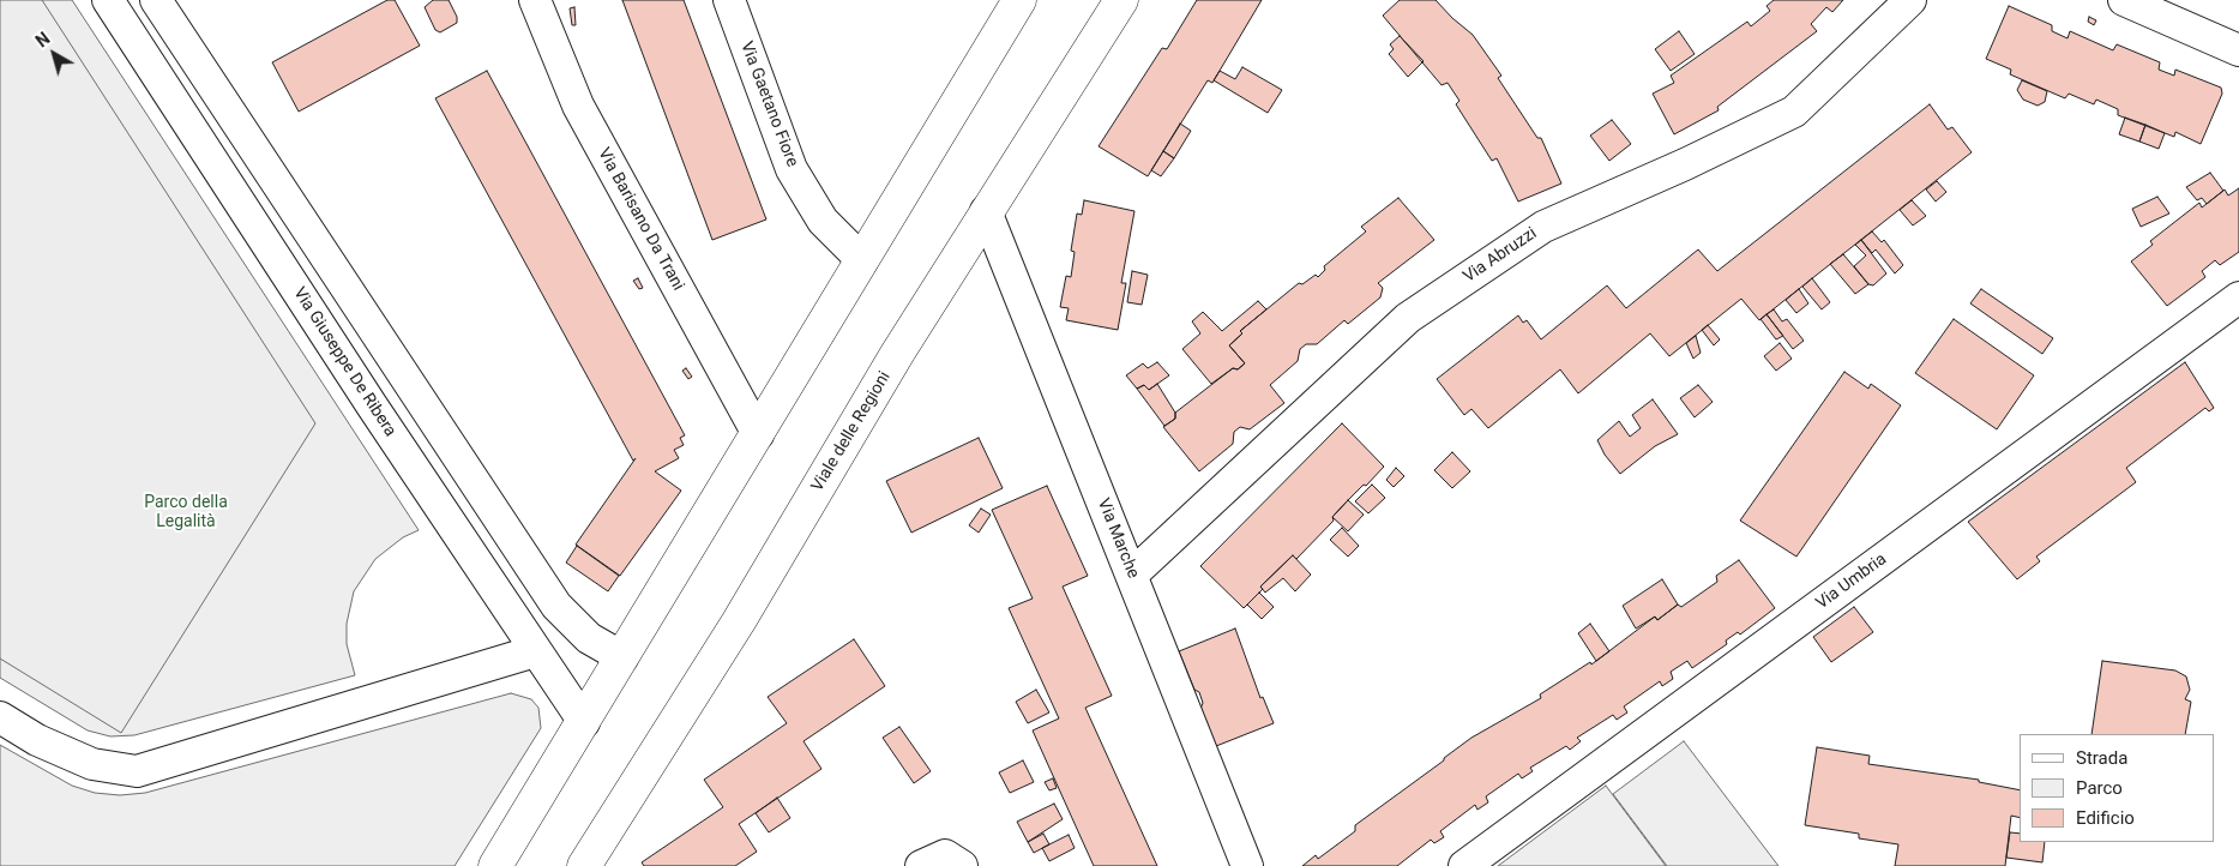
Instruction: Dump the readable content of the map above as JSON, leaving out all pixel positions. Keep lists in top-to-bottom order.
{
  "streets": {
    "street": [
      "Via Gaetano Fiore",
      "Via Barisano Da Trani",
      "Via Abruzzi",
      "Via Giuseppe De Ribera",
      "Viale delle Regioni",
      "Via Marche",
      "Via Umbria"
    ]
  },
  "crossings": [
    ["Via Abruzzi", "Via Marche"],
    ["Viale delle Regioni", "Via Marche"]
  ],
  "parks": ["Parco della Legalità"],
  "legend": ["Strada", "Parco", "Edificio"],
  "north": "top left"
}
